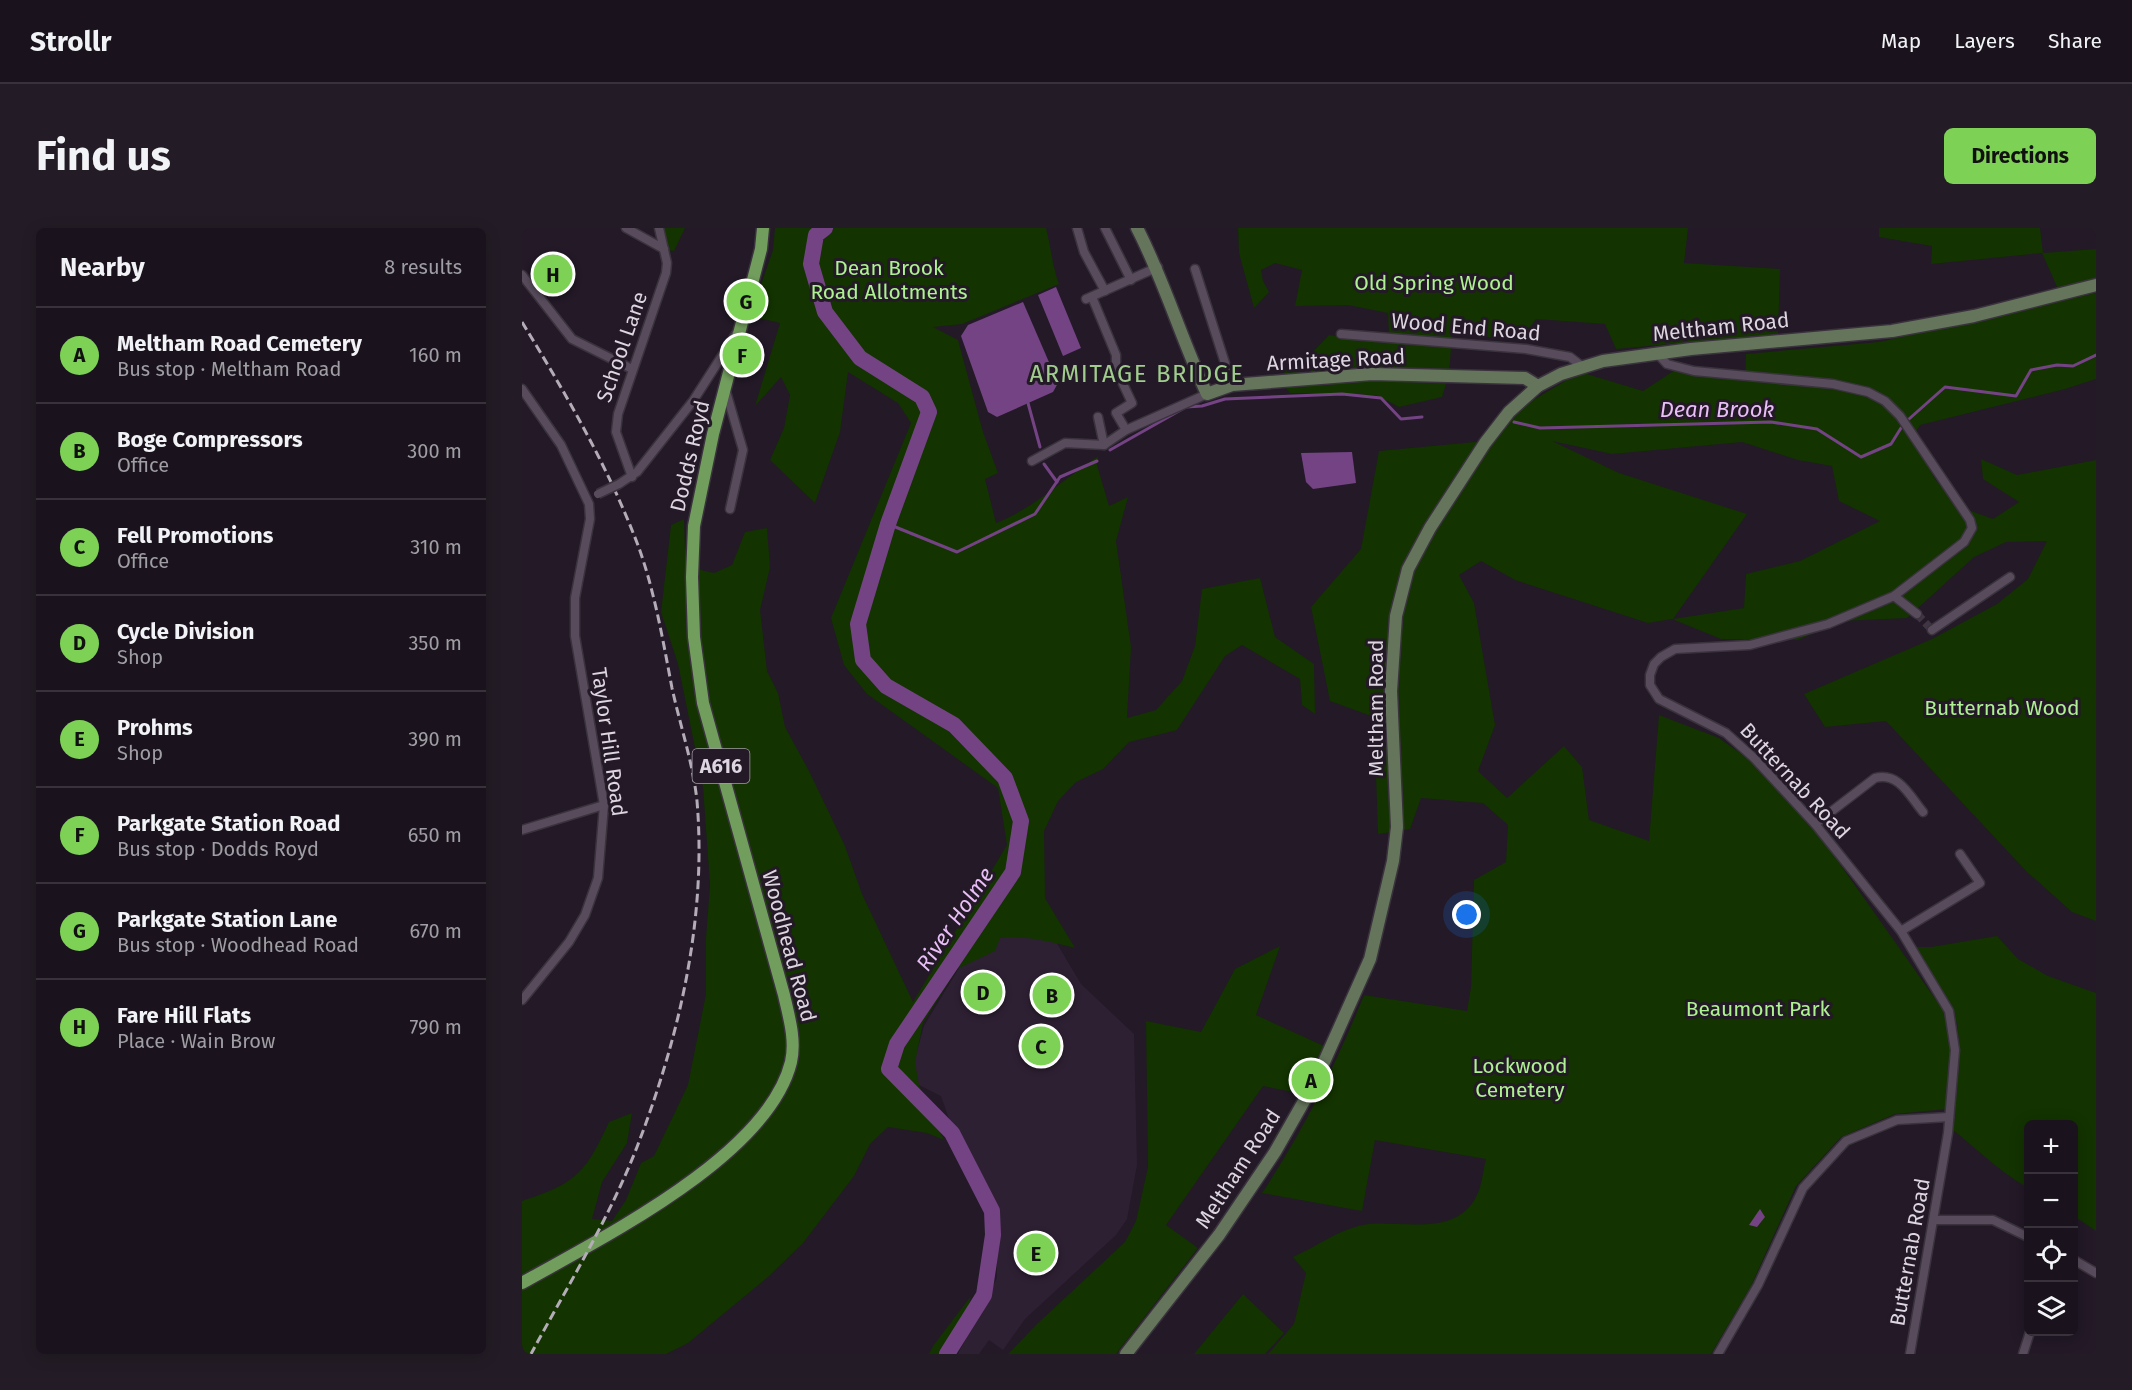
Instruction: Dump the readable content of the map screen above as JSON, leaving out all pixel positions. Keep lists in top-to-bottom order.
{
  "streets": {
    "main road": [
      "Meltham Road",
      "Armitage Road",
      "Dodds Royd",
      "A616",
      "Woodhead Road"
    ],
    "street": [
      "Wood End Road",
      "School Lane",
      "Taylor Hill Road",
      "Butternab Road"
    ]
  },
  "crossings": [
    ["Wood End Road", "Meltham Road"],
    ["Meltham Road", "Armitage Road"],
    ["Meltham Road", "Butternab Road"],
    ["Dodds Royd", "A616"],
    ["Dodds Royd", "Woodhead Road"]
  ],
  "districts": ["ARMITAGE BRIDGE"],
  "water": ["Dean Brook", "River Holme"],
  "parks": [
    "Dean Brook Road Allotments",
    "Old Spring Wood",
    "Butternab Wood",
    "Beaumont Park",
    "Lockwood Cemetery"
  ],
  "page": {
    "header": "Strollr",
    "nav": ["Map", "Layers", "Share"],
    "buttons": "Directions",
    "title": "Find us",
    "heading": ["Nearby", "8 results"],
    "pins": [
      "H",
      "G",
      "F",
      "D",
      "B",
      "C",
      "A",
      "E"
    ],
    "list": [
      {
        "mark": "A",
        "name": "Meltham Road Cemetery",
        "note": "Bus stop · Meltham Road",
        "value": "160 m"
      },
      {
        "mark": "B",
        "name": "Boge Compressors",
        "note": "Office",
        "value": "300 m"
      },
      {
        "mark": "C",
        "name": "Fell Promotions",
        "note": "Office",
        "value": "310 m"
      },
      {
        "mark": "D",
        "name": "Cycle Division",
        "note": "Shop",
        "value": "350 m"
      },
      {
        "mark": "E",
        "name": "Prohms",
        "note": "Shop",
        "value": "390 m"
      },
      {
        "mark": "F",
        "name": "Parkgate Station Road",
        "note": "Bus stop · Dodds Royd",
        "value": "650 m"
      },
      {
        "mark": "G",
        "name": "Parkgate Station Lane",
        "note": "Bus stop · Woodhead Road",
        "value": "670 m"
      },
      {
        "mark": "H",
        "name": "Fare Hill Flats",
        "note": "Place · Wain Brow",
        "value": "790 m"
      }
    ],
    "map_buttons": ["+", "−"]
  }
}
